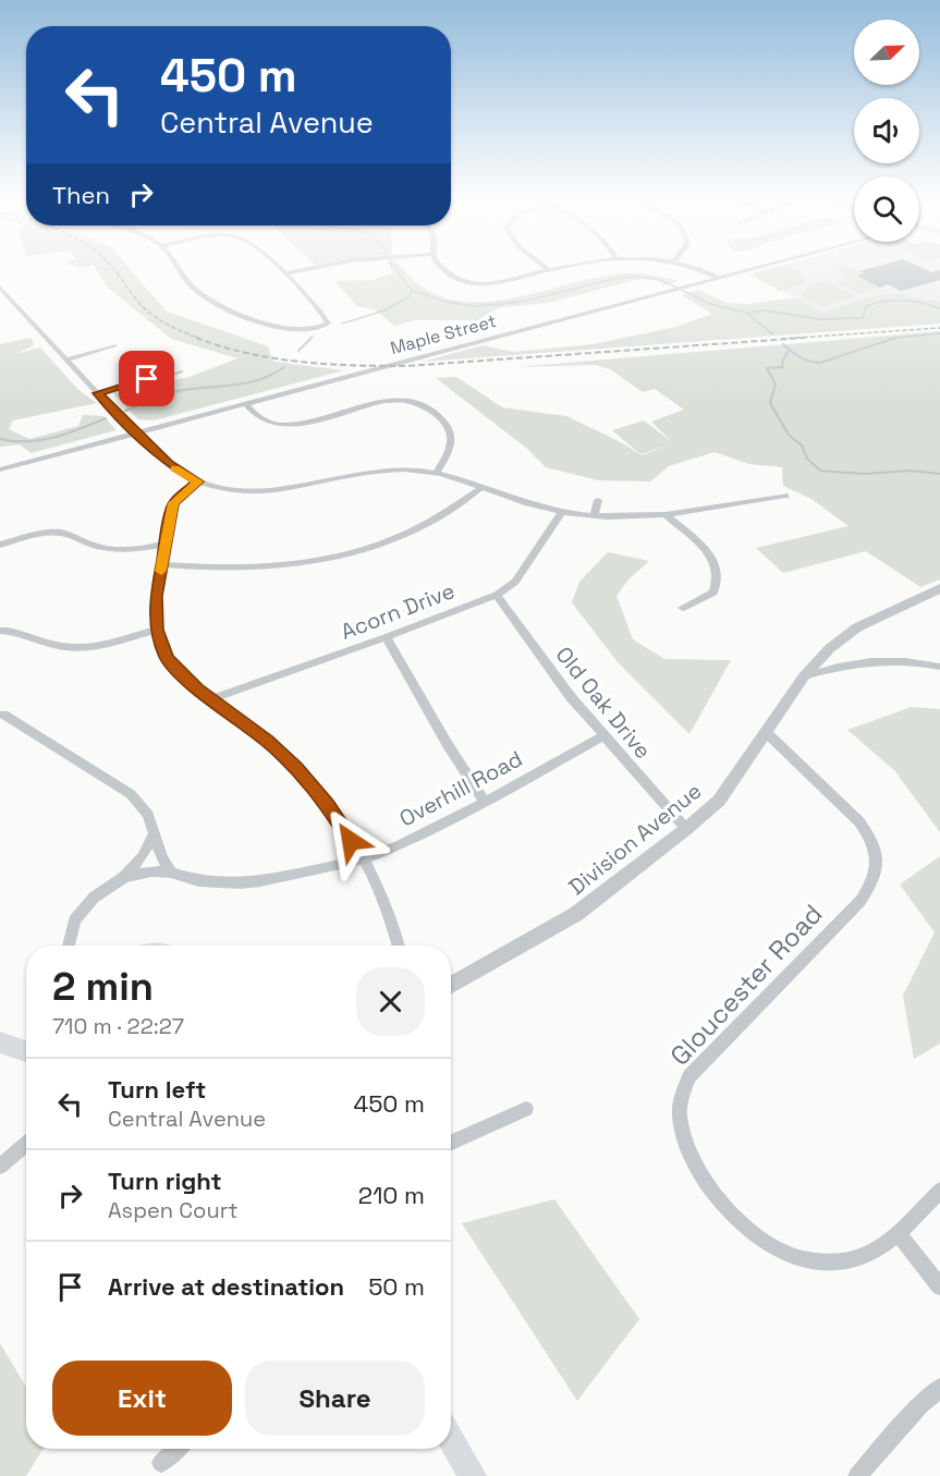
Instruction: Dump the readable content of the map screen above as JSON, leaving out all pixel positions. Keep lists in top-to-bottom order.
{
  "streets": {
    "street": [
      "Maple Street",
      "Acorn Drive",
      "Old Oak Drive",
      "Overhill Road",
      "Division Avenue",
      "Gloucester Road"
    ]
  },
  "crossings": [
    ["Acorn Drive", "Old Oak Drive"],
    ["Old Oak Drive", "Overhill Road"],
    ["Old Oak Drive", "Division Avenue"],
    ["Division Avenue", "Gloucester Road"]
  ],
  "north": "top right",
  "page": {
    "turn": ["450 m", "Central Avenue"],
    "then": "Then",
    "heading": ["2 min", "710 m · 22:27"],
    "list": [
      {
        "name": "Turn left",
        "note": "Central Avenue",
        "value": "450 m"
      },
      {
        "name": "Turn right",
        "note": "Aspen Court",
        "value": "210 m"
      },
      {
        "name": "Arrive at destination",
        "value": "50 m"
      }
    ],
    "buttons": ["Exit", "Share"]
  }
}
